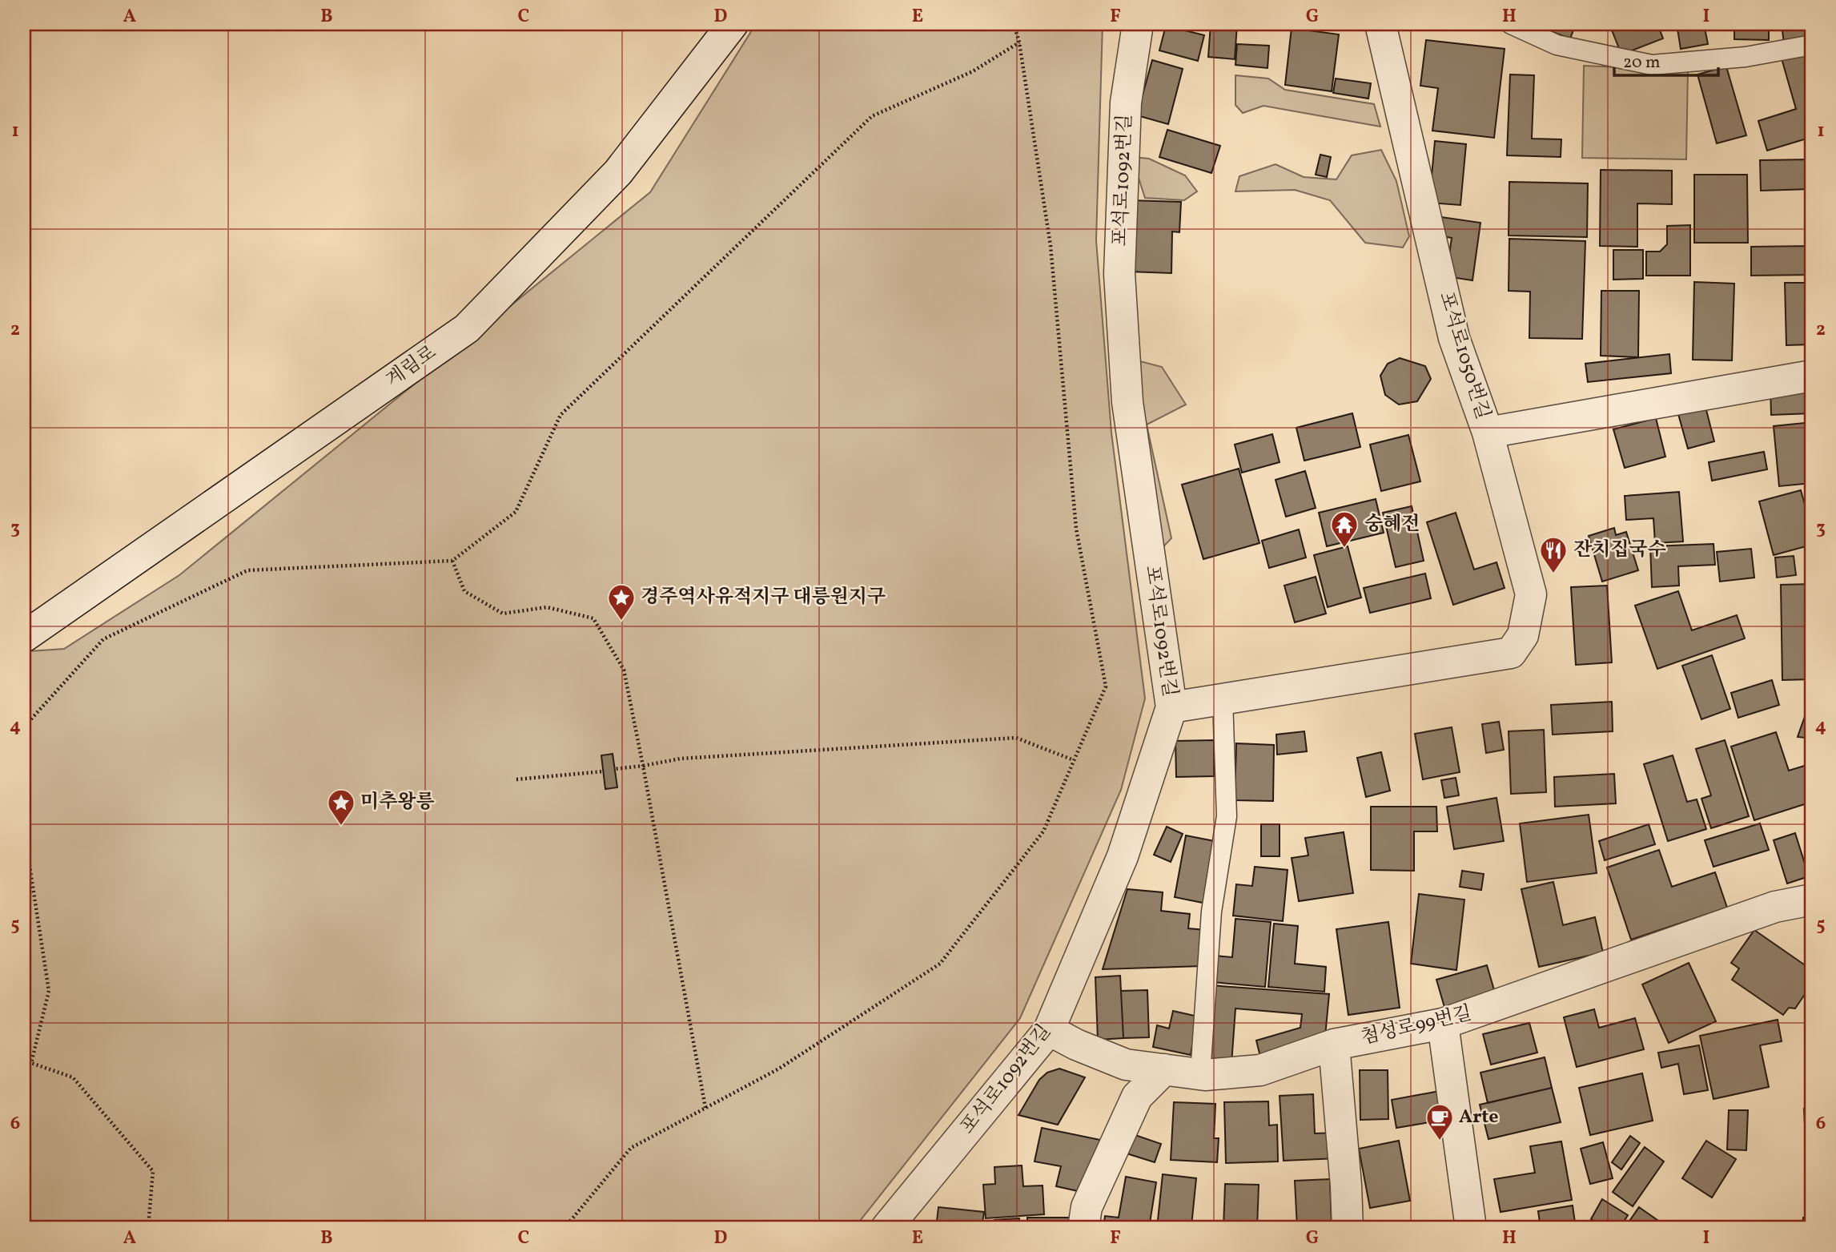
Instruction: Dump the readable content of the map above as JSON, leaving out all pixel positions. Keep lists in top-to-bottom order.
{
  "streets": {
    "street": [
      "포석로1092번길",
      "포석로1050번길",
      "계림로",
      "첨성로99번길"
    ]
  },
  "crossings": [
    ["포석로1092번길", "첨성로99번길"]
  ],
  "places": {
    "temple": ["숭혜전"],
    "restaurant": ["잔치집국수"],
    "place": ["경주역사유적지구 대릉원지구", "미추왕릉"],
    "cafe": ["Arte"]
  },
  "scale_bar": "20 m",
  "grid": {
    "columns": [
      "A",
      "B",
      "C",
      "D",
      "E",
      "F",
      "G",
      "H",
      "I"
    ],
    "rows": [
      "1",
      "2",
      "3",
      "4",
      "5",
      "6"
    ]
  }
}
